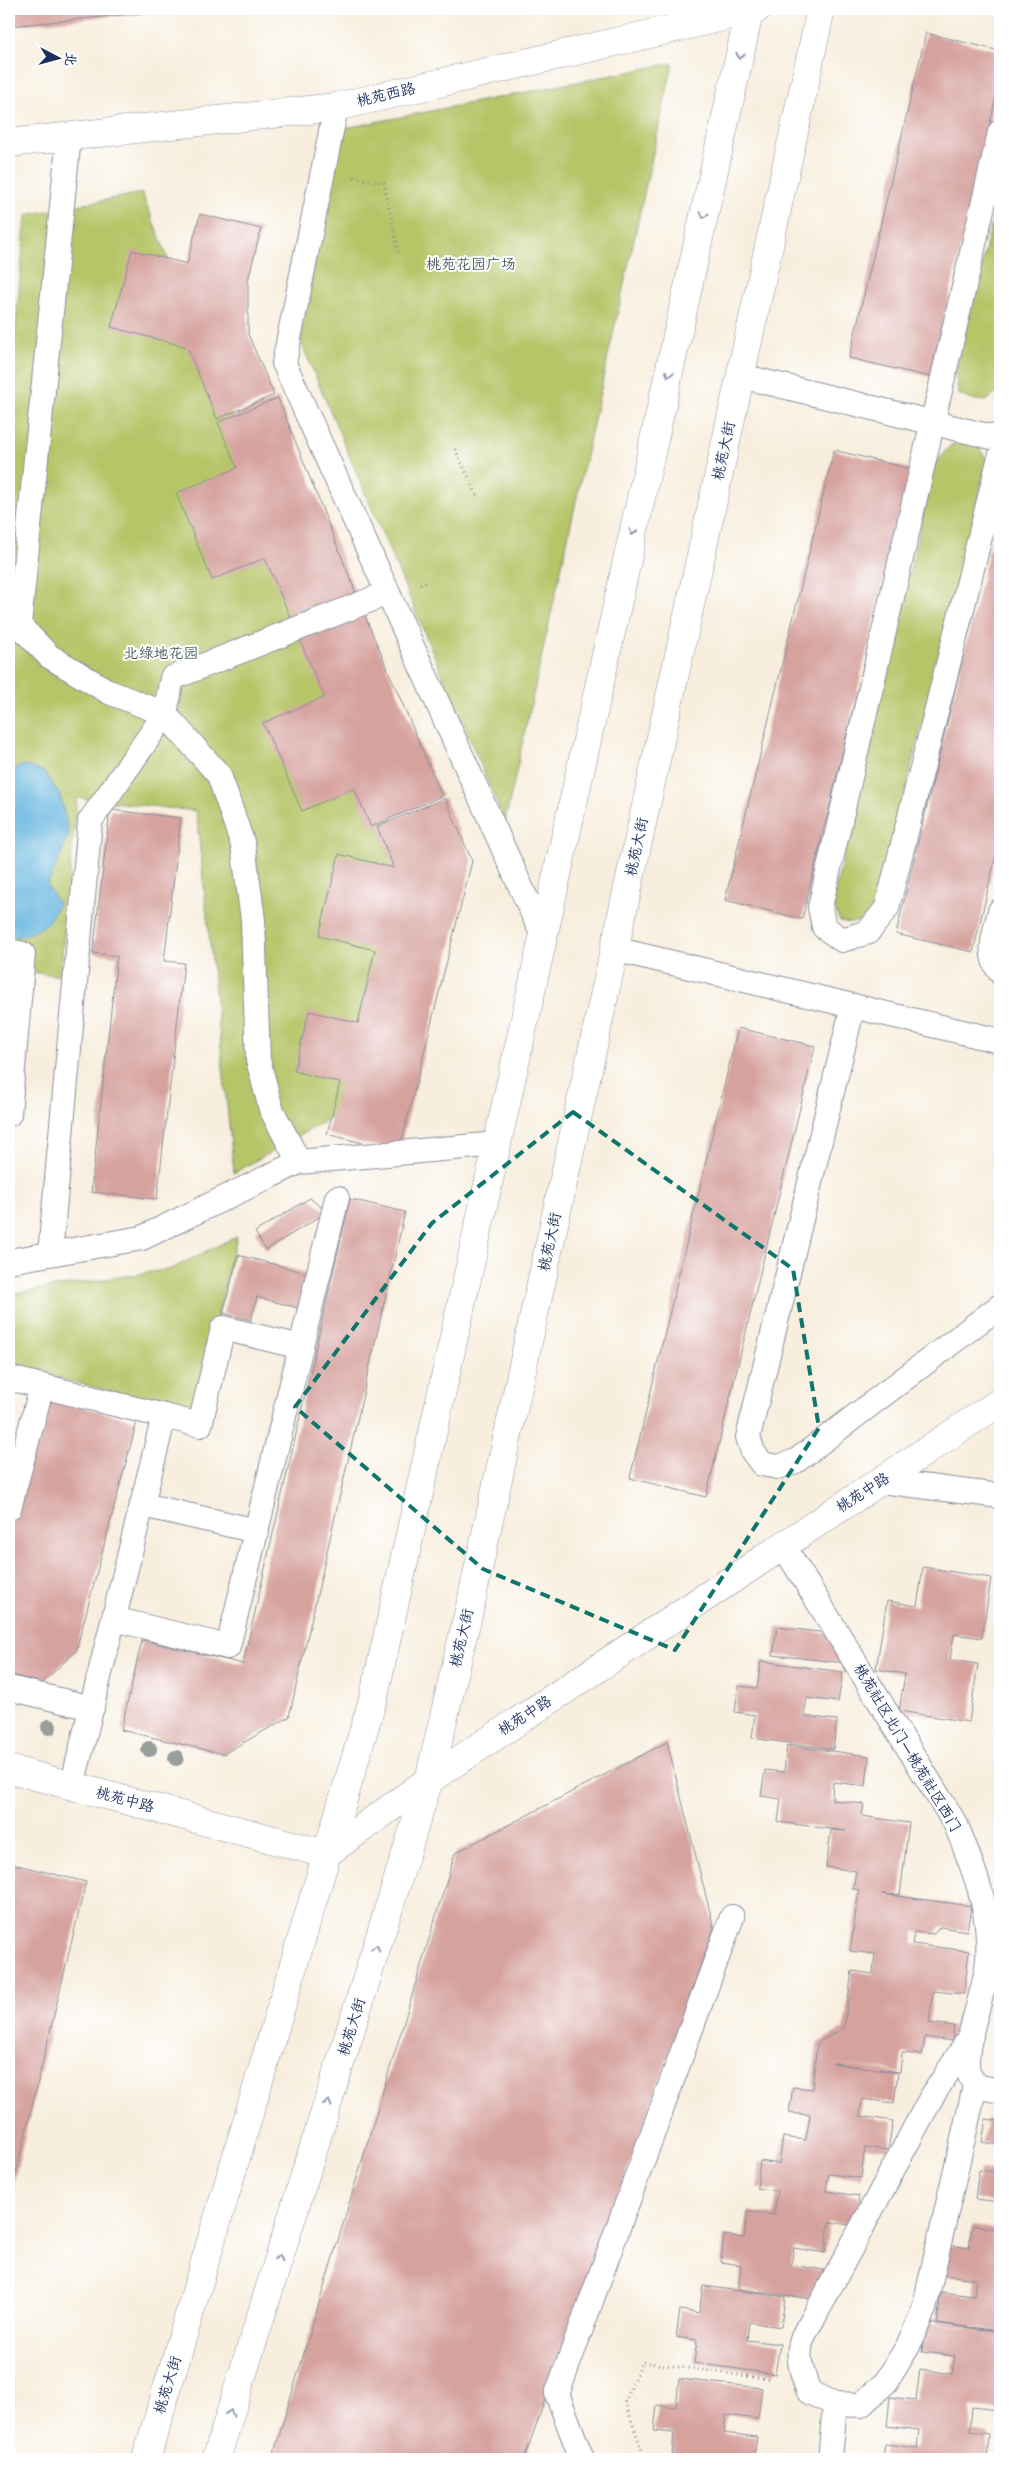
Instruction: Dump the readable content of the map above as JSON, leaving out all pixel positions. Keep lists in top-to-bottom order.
{
  "streets": {
    "main road": ["桃苑西路", "桃苑大街", "桃苑中路"],
    "lane": ["桃苑社区北门—桃苑社区西门"]
  },
  "crossings": [
    ["桃苑西路", "桃苑大街"],
    ["桃苑大街", "桃苑中路"],
    ["桃苑中路", "桃苑社区北门—桃苑社区西门"]
  ],
  "parks": ["桃苑花园广场", "北绿地花园"],
  "north": "right"
}
